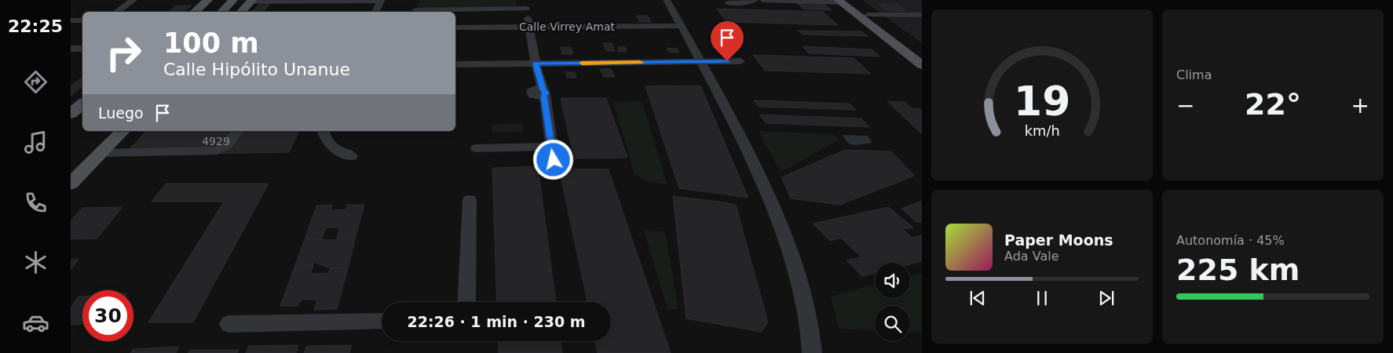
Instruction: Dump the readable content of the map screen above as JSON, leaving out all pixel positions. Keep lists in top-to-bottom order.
{
  "streets": {
    "street": ["Calle Virrey Amat"]
  },
  "house_numbers": ["4929"],
  "page": {
    "tabs": "22:25",
    "tile": [
      "Clima",
      ["Autonomía · 45%", "225 km"]
    ],
    "turn": ["100 m", "Calle Hipólito Unanue"],
    "heat": ["−", "22°", "+"],
    "then": "Luego",
    "song": ["Paper Moons", "Ada Vale"],
    "limit": "30",
    "trip": "22:26 · 1 min · 230 m",
    "gauge": ["19", "km/h"]
  }
}
